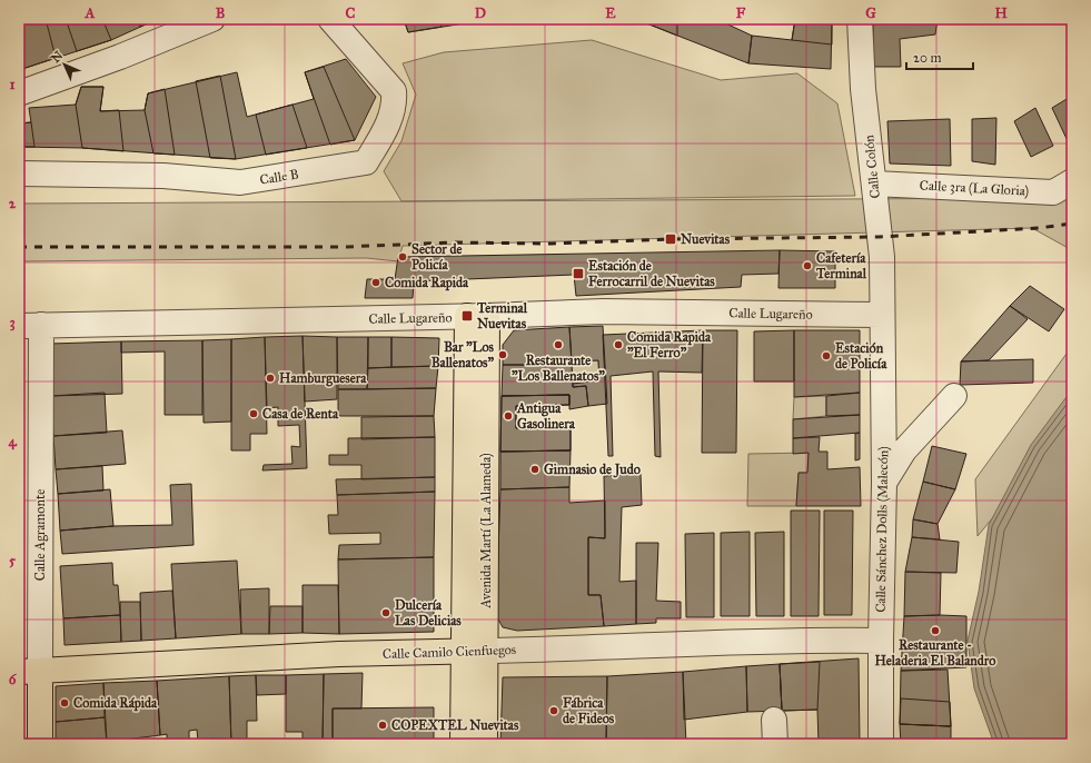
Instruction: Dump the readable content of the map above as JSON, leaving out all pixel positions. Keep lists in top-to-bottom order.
{
  "streets": {
    "main road": ["Avenida Martí (La Alameda)", "Calle Agramonte", "Calle Camilo Cienfuegos"],
    "street": [
      "Calle Colón",
      "Calle B",
      "Calle 3ra (La Gloria)",
      "Calle Lugareño",
      "Calle Sánchez Dolls (Malecón)"
    ]
  },
  "crossings": [
    ["Calle Colón", "Calle 3ra (La Gloria)"],
    ["Calle Colón", "Calle Lugareño"],
    ["Calle Colón", "Calle Sánchez Dolls (Malecón)"],
    ["Calle Lugareño", "Calle Sánchez Dolls (Malecón)"],
    ["Calle Lugareño", "Avenida Martí (La Alameda)"],
    ["Calle Lugareño", "Calle Agramonte"],
    ["Calle Sánchez Dolls (Malecón)", "Calle Camilo Cienfuegos"],
    ["Avenida Martí (La Alameda)", "Calle Camilo Cienfuegos"],
    ["Calle Agramonte", "Calle Camilo Cienfuegos"]
  ],
  "places": {
    "transit": ["Nuevitas", "Estación de Ferrocarril de Nuevitas", "Terminal Nuevitas"],
    "other": [
      "Sector de Policía",
      "Cafetería Terminal",
      "Comida Rapida",
      "Restaurante \"Los Ballenatos\"",
      "Comida Rapida \"El Ferro\"",
      "Bar \"Los Ballenatos\"",
      "Estación de Policía",
      "Hamburguesera",
      "Casa de Renta",
      "Antigua Gasolinera",
      "Gimnasio de Judo",
      "Dulcería Las Delicias",
      "Restaurante - Heladeria El Balandro",
      "Comida Rápida",
      "Fábrica de Fideos",
      "COPEXTEL Nuevitas"
    ]
  },
  "scale_bar": "20 m",
  "north": "top left",
  "grid": {
    "columns": [
      "A",
      "B",
      "C",
      "D",
      "E",
      "F",
      "G",
      "H"
    ],
    "rows": [
      "1",
      "2",
      "3",
      "4",
      "5",
      "6"
    ]
  }
}
